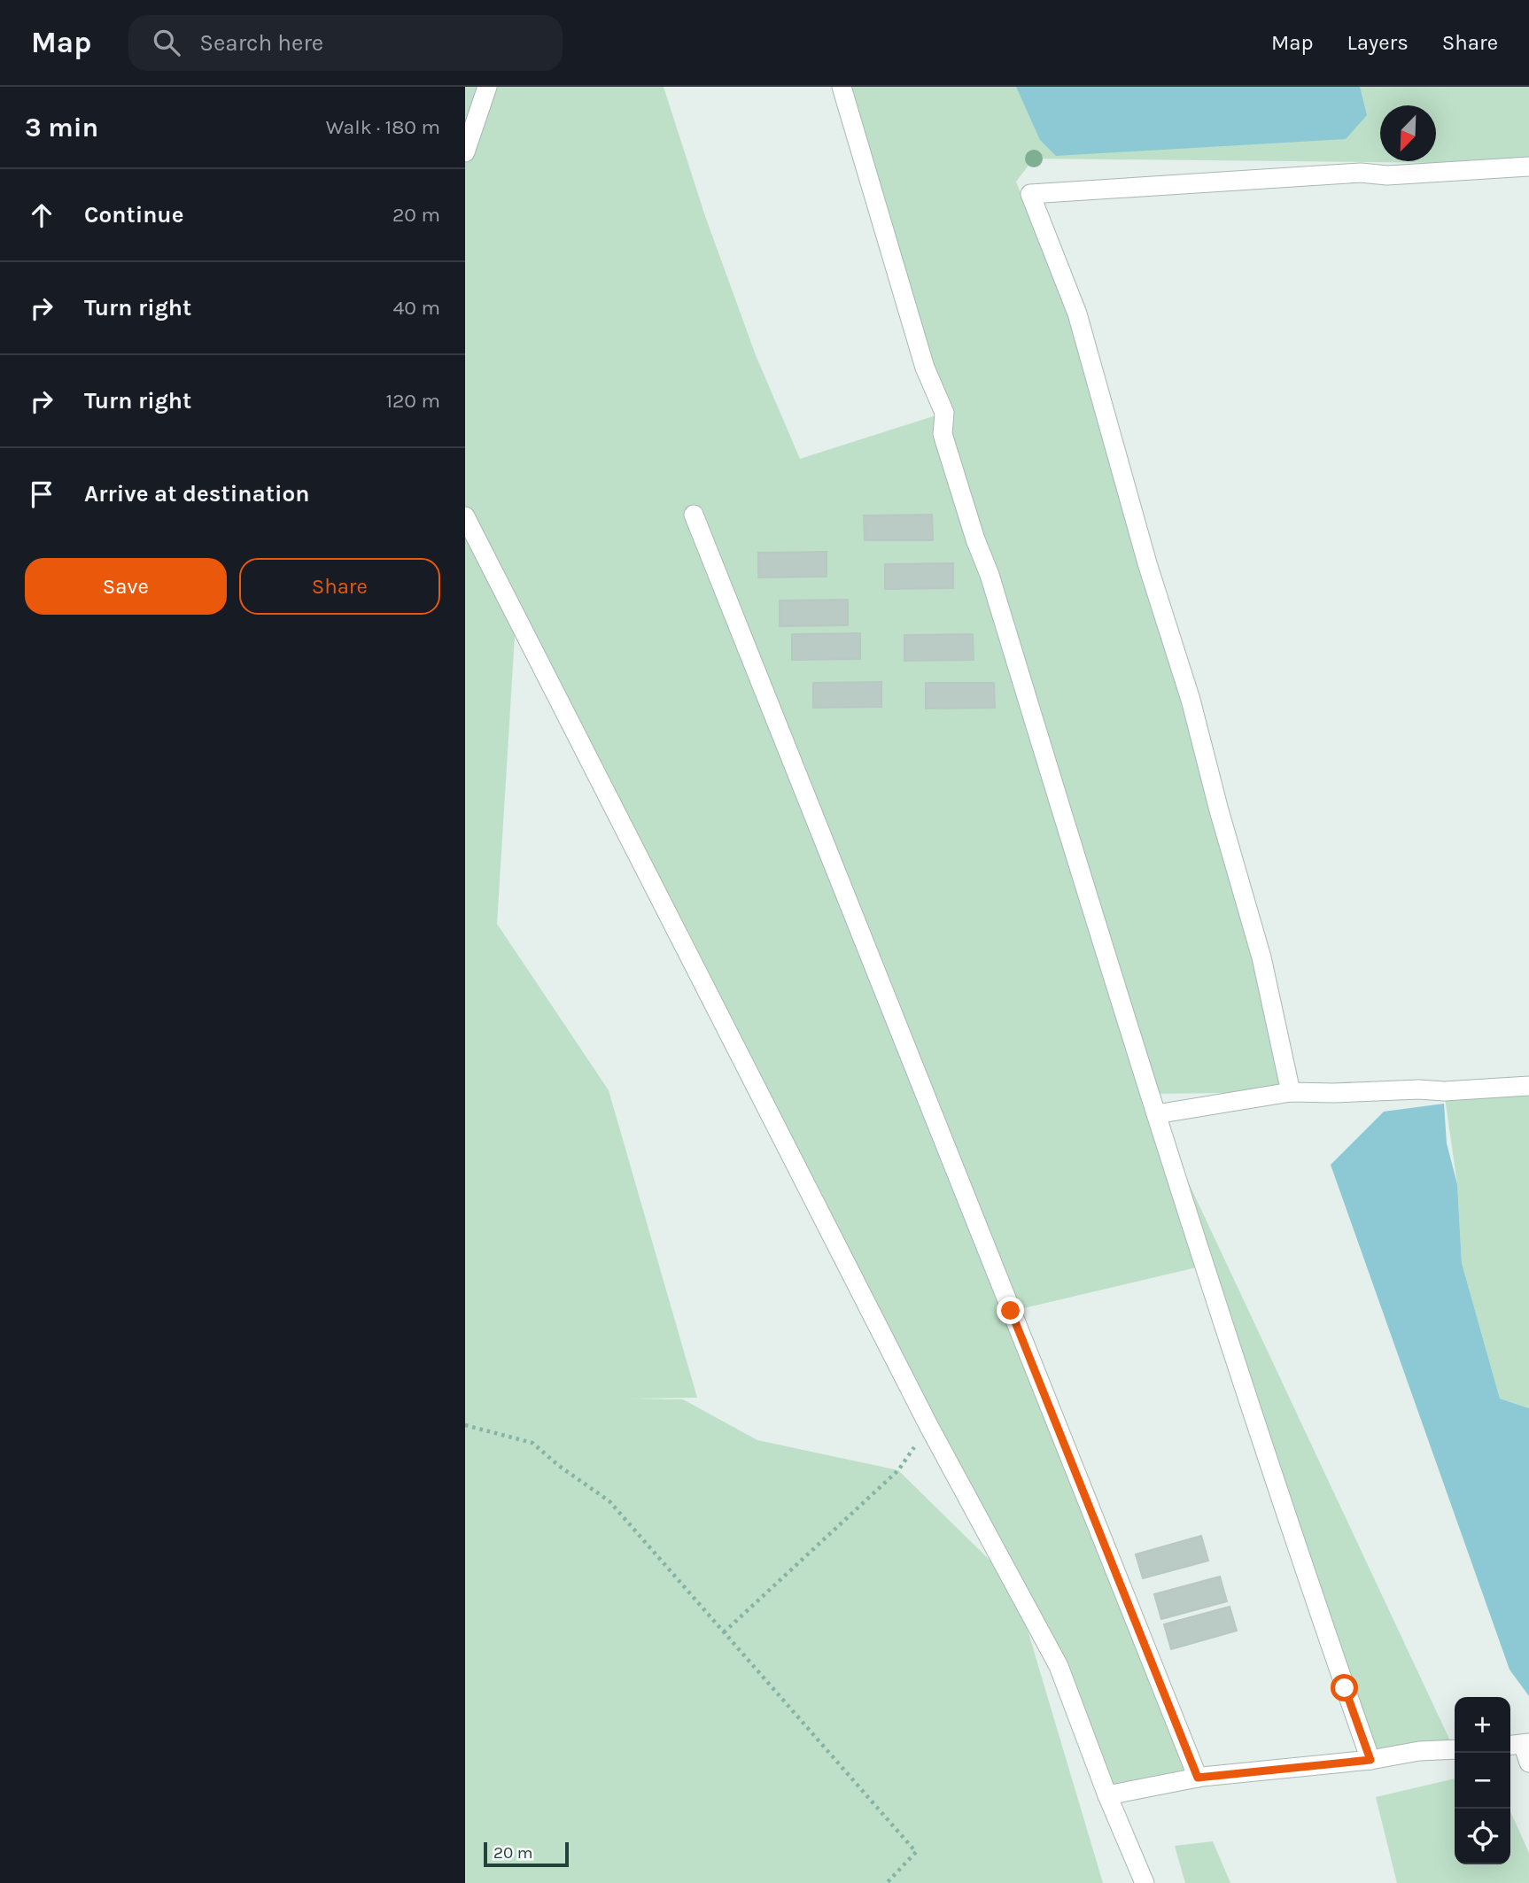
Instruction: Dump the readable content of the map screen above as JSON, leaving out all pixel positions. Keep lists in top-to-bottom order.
{
  "scale_bar": "20 m",
  "north": "bottom left",
  "page": {
    "header": "Map",
    "search": "Search here",
    "nav": ["Map", "Layers", "Share"],
    "heading": ["3 min", "Walk · 180 m"],
    "list": [
      ["Continue", "20 m"],
      ["Turn right", "40 m"],
      ["Turn right", "120 m"],
      "Arrive at destination"
    ],
    "buttons": ["Save", "Share"],
    "map_buttons": ["+", "−"],
    "scale": "20 m"
  }
}
